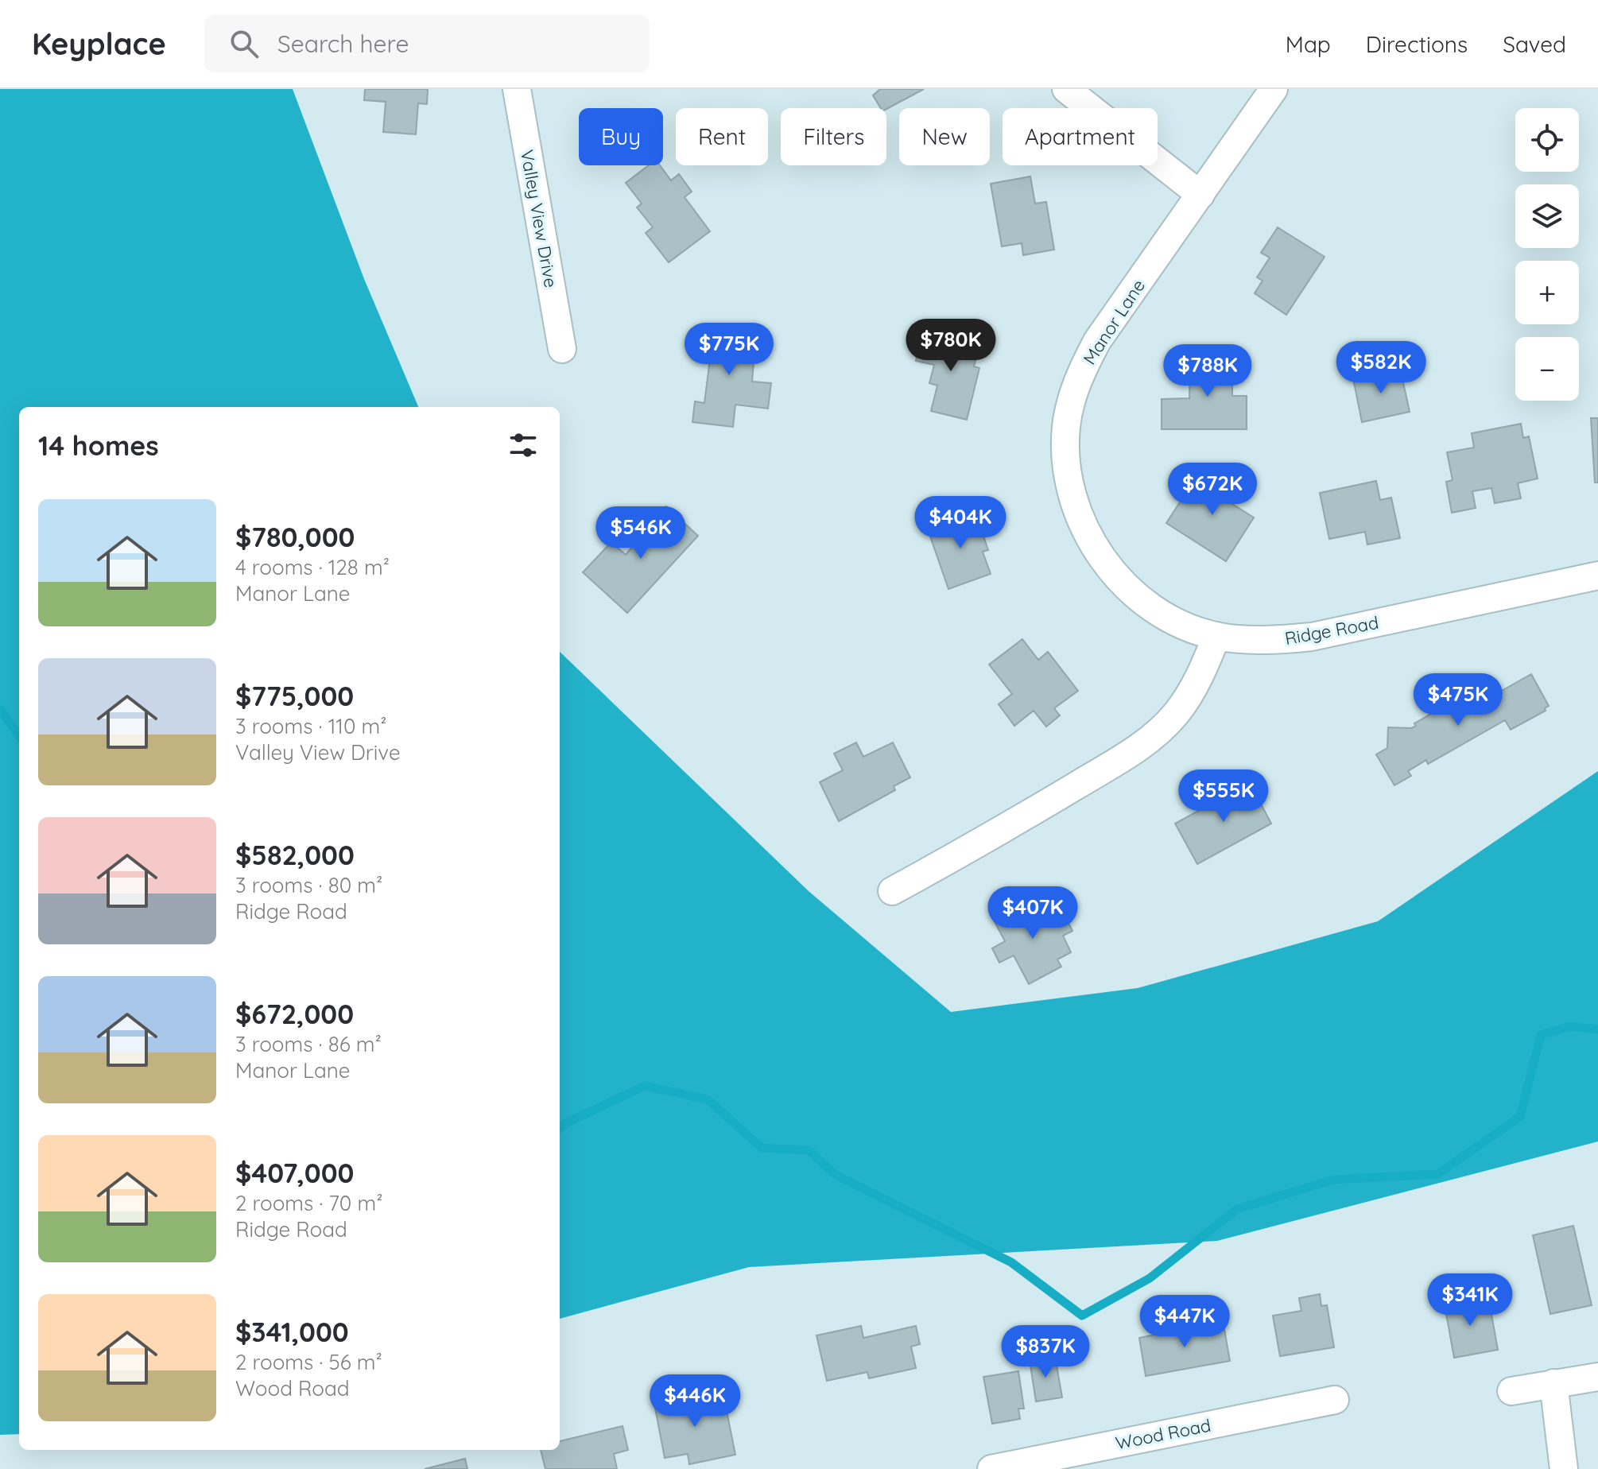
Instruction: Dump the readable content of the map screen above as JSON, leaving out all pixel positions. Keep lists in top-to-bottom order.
{
  "streets": {
    "street": [
      "Valley View Drive",
      "Manor Lane",
      "Ridge Road",
      "Wood Road"
    ]
  },
  "crossings": [
    ["Manor Lane", "Ridge Road"]
  ],
  "page": {
    "header": "Keyplace",
    "search": "Search here",
    "nav": ["Map", "Directions", "Saved"],
    "map_buttons": ["+", "−"],
    "chip": [
      "Buy",
      "Rent",
      "Filters",
      "New",
      "Apartment"
    ],
    "price": [
      "$780K",
      "$775K",
      "$582K",
      "$788K",
      "$672K",
      "$404K",
      "$546K",
      "$475K",
      "$555K",
      "$407K",
      "$341K",
      "$447K",
      "$837K",
      "$446K"
    ],
    "heading": "14 homes",
    "list": [
      {
        "name": "$780,000",
        "note": "4 rooms · 128 m² · Manor Lane"
      },
      {
        "name": "$775,000",
        "note": "3 rooms · 110 m² · Valley View Drive"
      },
      {
        "name": "$582,000",
        "note": "3 rooms · 80 m² · Ridge Road"
      },
      {
        "name": "$672,000",
        "note": "3 rooms · 86 m² · Manor Lane"
      },
      {
        "name": "$407,000",
        "note": "2 rooms · 70 m² · Ridge Road"
      },
      {
        "name": "$341,000",
        "note": "2 rooms · 56 m² · Wood Road"
      }
    ]
  }
}
